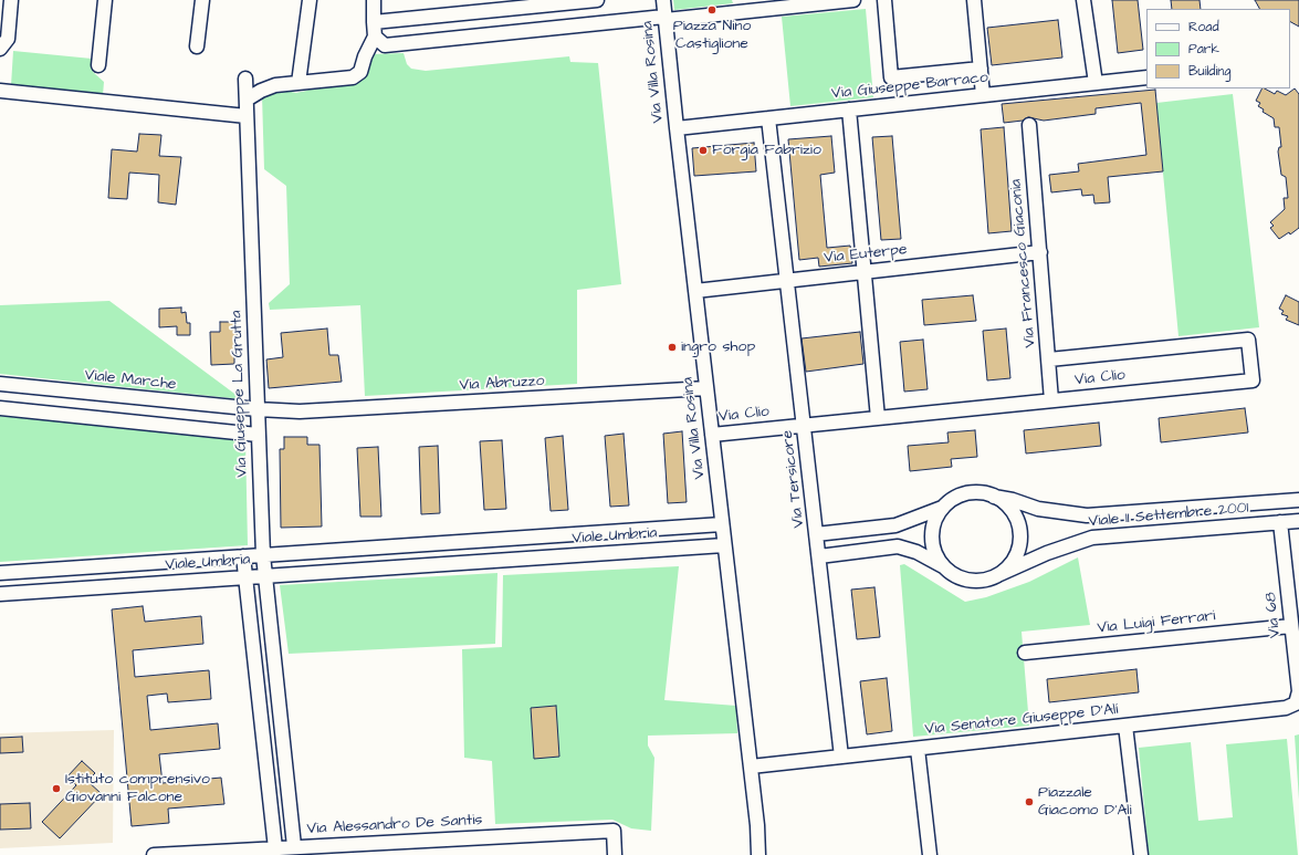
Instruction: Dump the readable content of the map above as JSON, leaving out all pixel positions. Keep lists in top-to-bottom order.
{
  "streets": {
    "street": [
      "Via Villa Rosina",
      "Via Giuseppe Barraco",
      "Via Euterpe",
      "Via Francesco Giaconia",
      "Via Clio",
      "Viale Marche",
      "Via Abruzzo",
      "Via Giuseppe La Grutta",
      "Via Tersicore",
      "Viale 11 Settembre 2001",
      "Viale Umbria",
      "Via 68",
      "Via Luigi Ferrari",
      "Via Senatore Giuseppe D'Alí",
      "Via Alessandro De Santis"
    ]
  },
  "crossings": [
    ["Via Villa Rosina", "Via Giuseppe Barraco"],
    ["Via Villa Rosina", "Via Euterpe"],
    ["Via Villa Rosina", "Via Clio"],
    ["Via Villa Rosina", "Via Abruzzo"],
    ["Via Villa Rosina", "Viale Umbria"],
    ["Via Villa Rosina", "Via Senatore Giuseppe D'Alí"],
    ["Via Giuseppe Barraco", "Via Tersicore"],
    ["Via Euterpe", "Via Francesco Giaconia"],
    ["Via Euterpe", "Via Tersicore"],
    ["Via Francesco Giaconia", "Via Clio"],
    ["Via Clio", "Via Tersicore"],
    ["Viale Marche", "Via Abruzzo"],
    ["Viale Marche", "Via Giuseppe La Grutta"],
    ["Via Abruzzo", "Via Giuseppe La Grutta"],
    ["Via Giuseppe La Grutta", "Viale Umbria"],
    ["Via Giuseppe La Grutta", "Via Alessandro De Santis"],
    ["Via Tersicore", "Via Senatore Giuseppe D'Alí"],
    ["Viale 11 Settembre 2001", "Via 68"],
    ["Via 68", "Via Luigi Ferrari"],
    ["Via 68", "Via Senatore Giuseppe D'Alí"]
  ],
  "places": [
    "Piazza Nino Castiglione",
    "Forgia Fabrizio",
    "ingro shop",
    "Istituto comprensivo Giovanni Falcone",
    "Piazzale Giacomo D'Alì"
  ],
  "legend": ["Road", "Park", "Building"]
}
